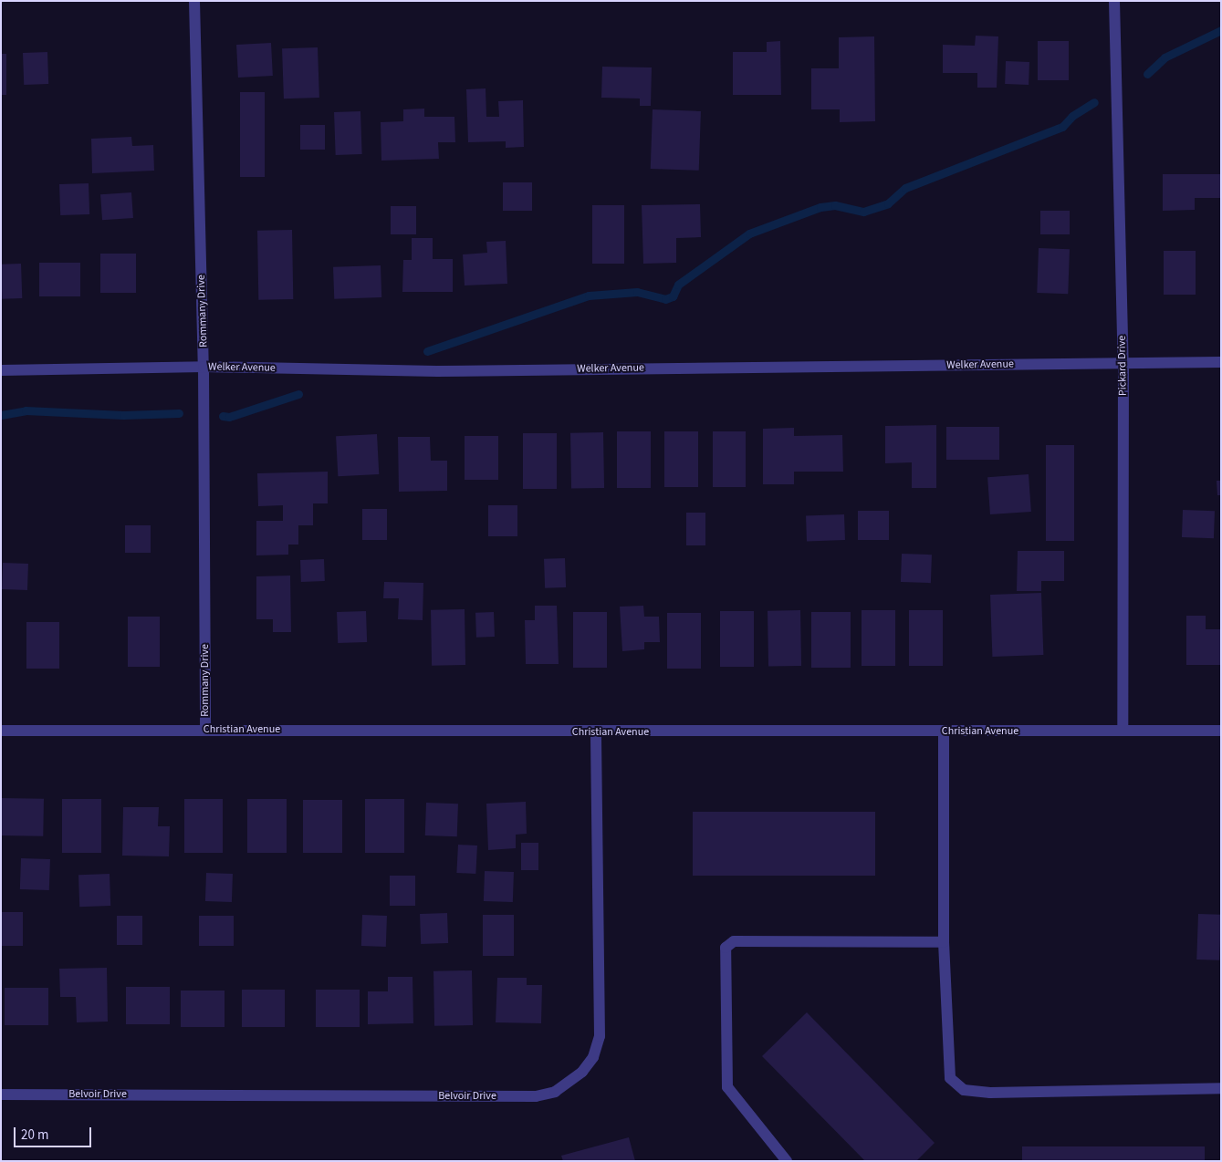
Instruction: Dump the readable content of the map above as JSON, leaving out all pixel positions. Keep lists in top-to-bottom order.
{
  "streets": {
    "street": [
      "Rommany Drive",
      "Welker Avenue",
      "Pickard Drive",
      "Christian Avenue",
      "Belvoir Drive"
    ]
  },
  "crossings": [
    ["Rommany Drive", "Welker Avenue"],
    ["Rommany Drive", "Christian Avenue"],
    ["Welker Avenue", "Pickard Drive"],
    ["Pickard Drive", "Christian Avenue"],
    ["Christian Avenue", "Belvoir Drive"]
  ],
  "scale_bar": "20 m"
}
